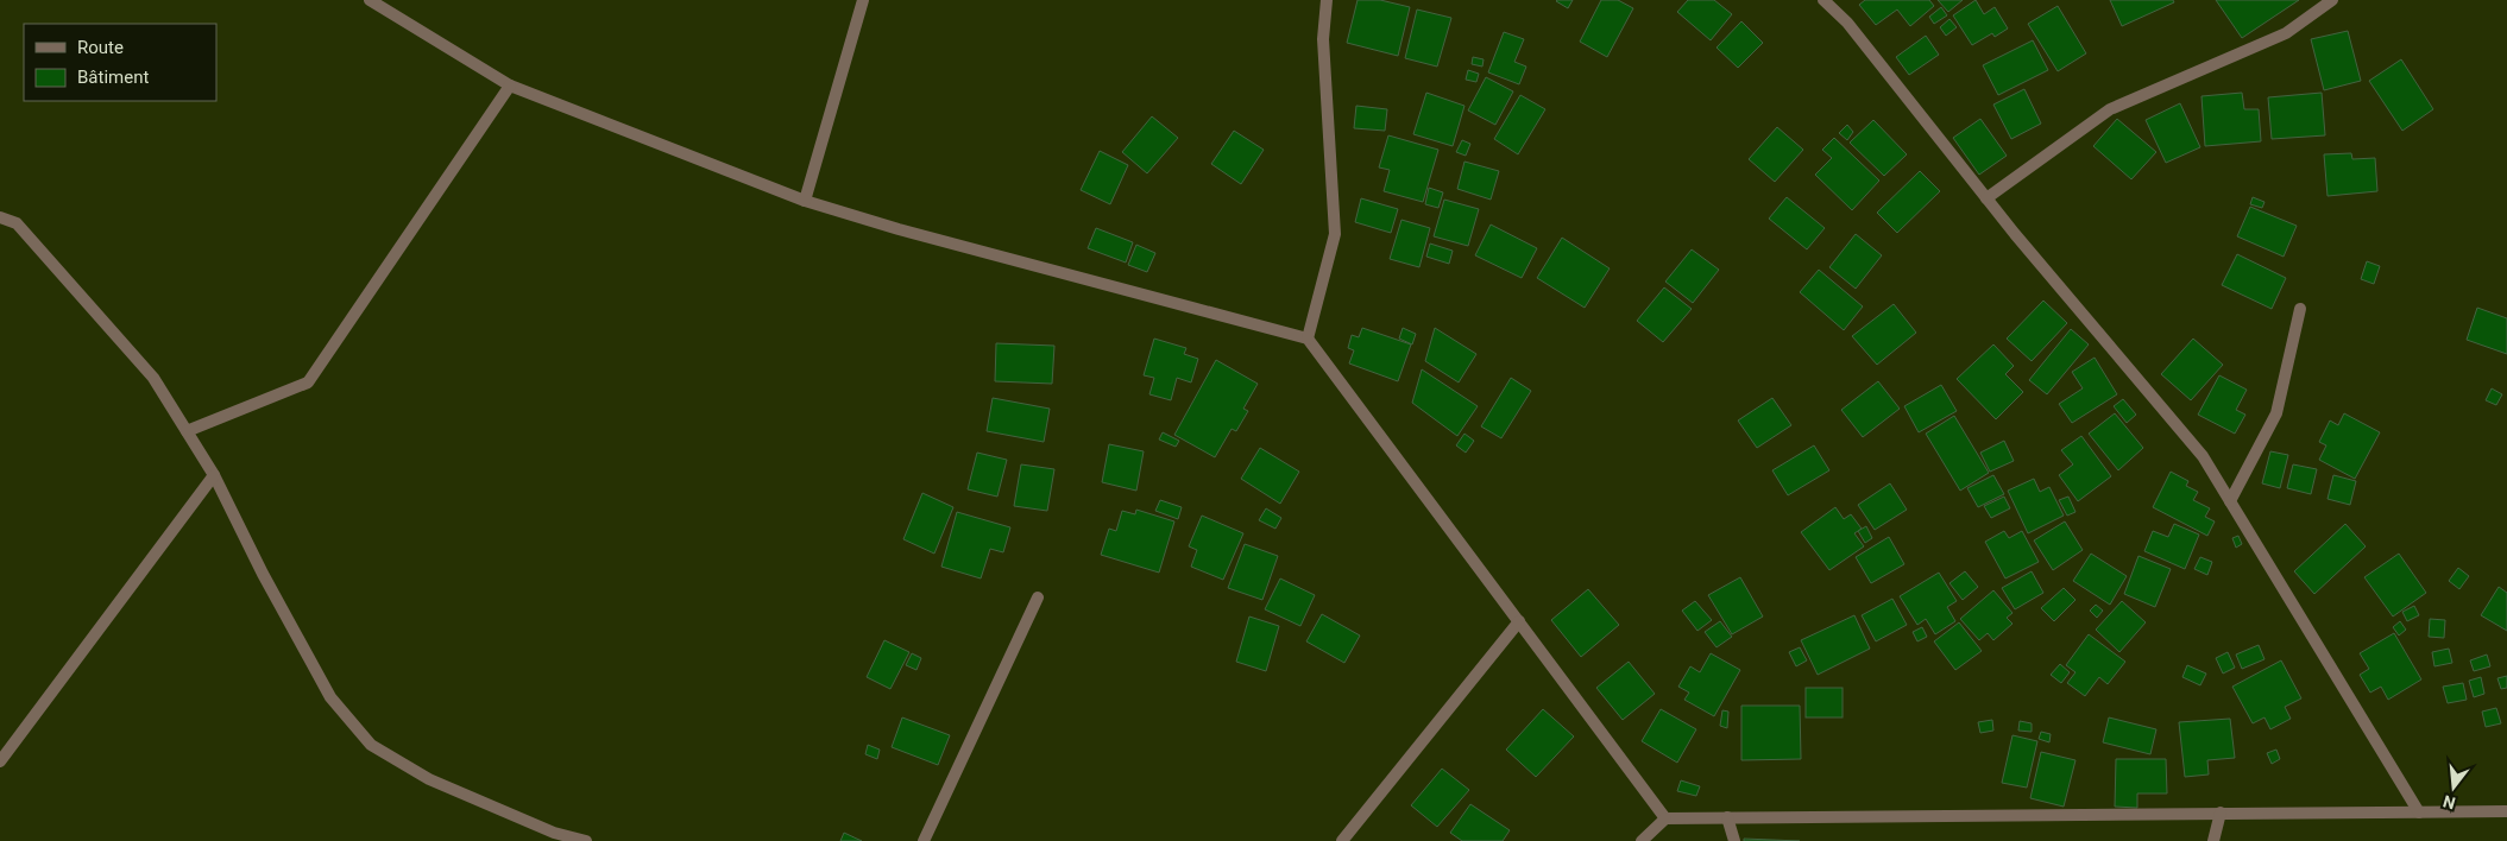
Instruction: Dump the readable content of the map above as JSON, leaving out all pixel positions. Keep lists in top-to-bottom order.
{
  "legend": ["Route", "Bâtiment"],
  "north": "bottom"
}
